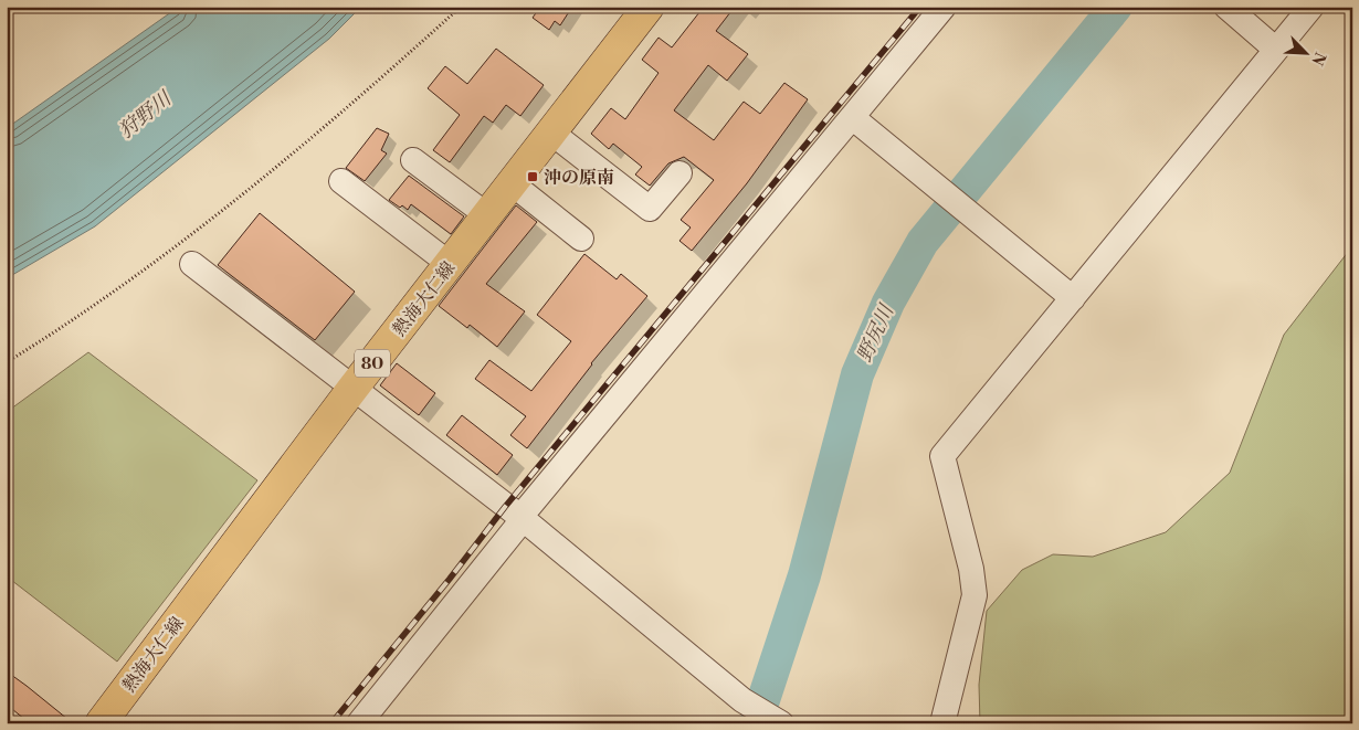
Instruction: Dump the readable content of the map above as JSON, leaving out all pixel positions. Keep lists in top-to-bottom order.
{
  "streets": {
    "main road": ["熱海大仁線", "80"]
  },
  "water": ["狩野川", "野尻川"],
  "places": {
    "transit": ["沖の原南"]
  },
  "north": "bottom right"
}
